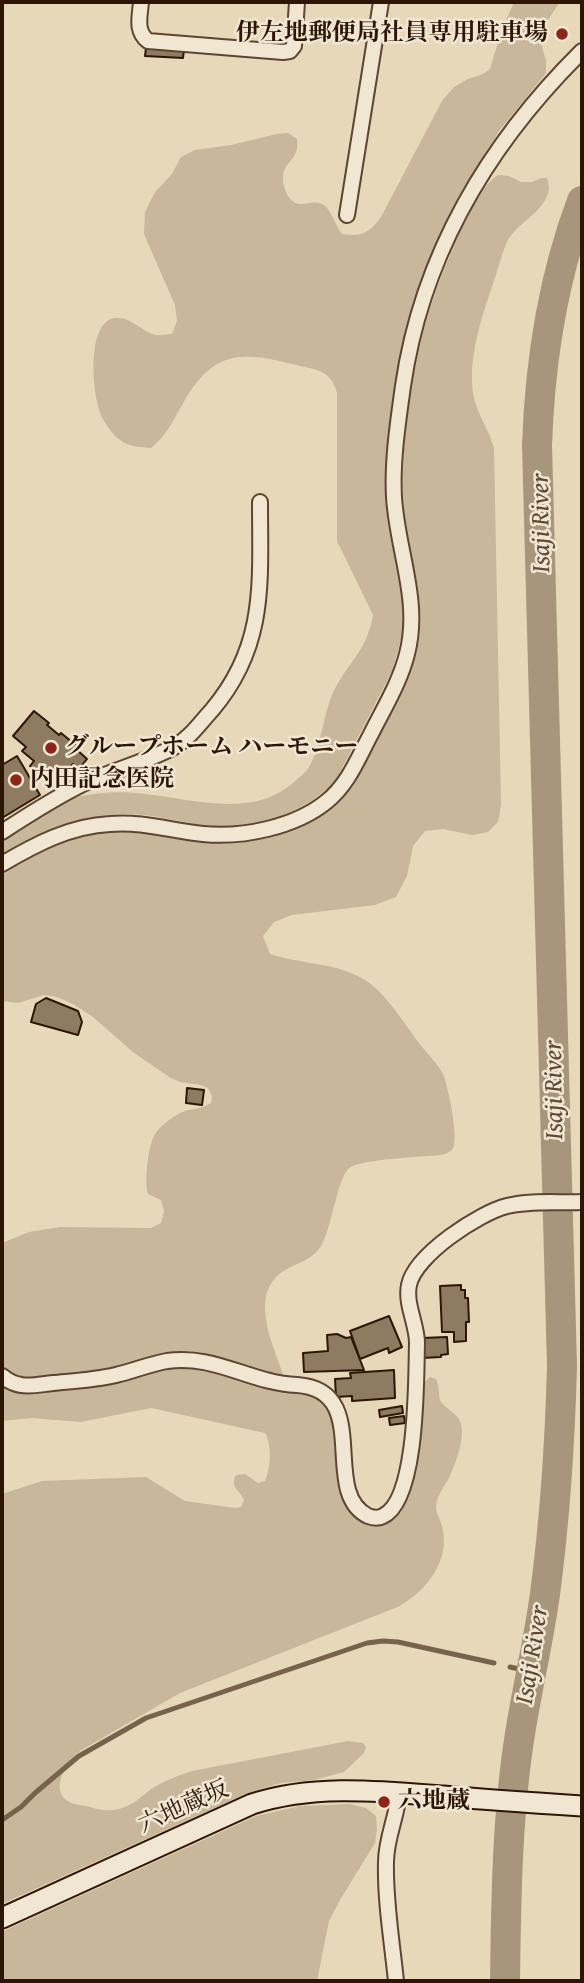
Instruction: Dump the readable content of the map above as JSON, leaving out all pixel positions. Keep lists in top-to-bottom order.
{
  "streets": {
    "street": ["六地蔵坂"]
  },
  "water": ["Isaji River"],
  "places": [
    "伊左地郵便局社員専用駐車場",
    "グループホーム ハーモニー",
    "内田記念医院",
    "六地蔵"
  ]
}
